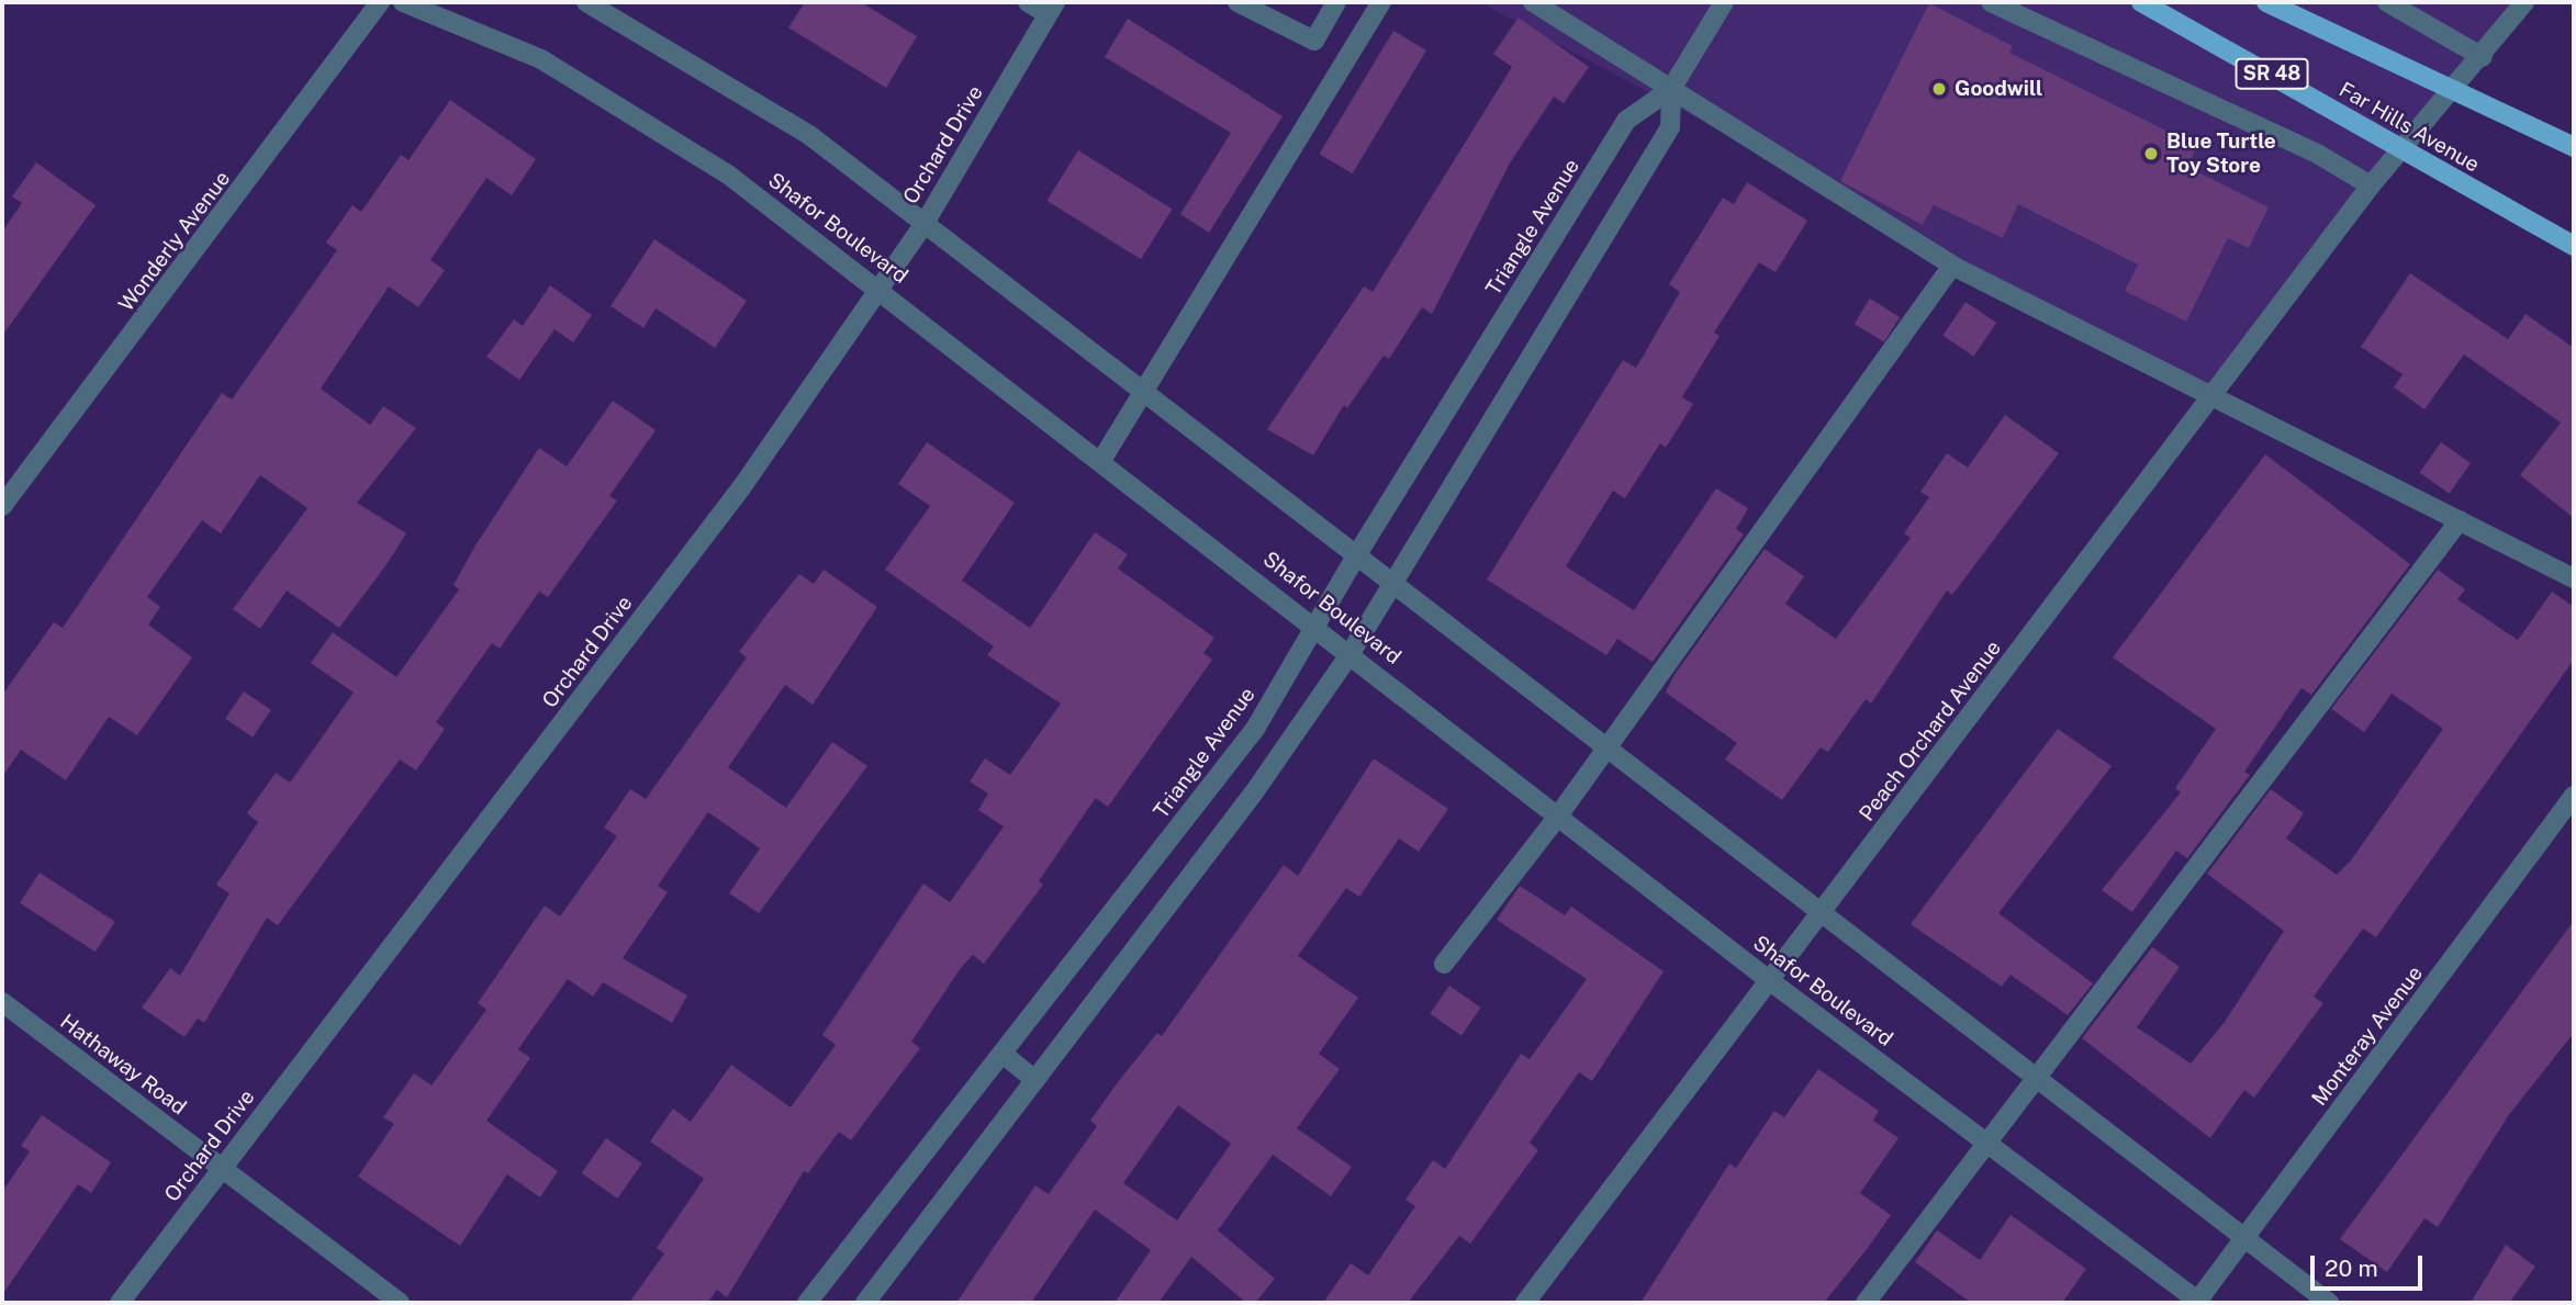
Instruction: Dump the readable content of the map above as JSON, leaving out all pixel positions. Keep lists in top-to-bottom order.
{
  "streets": {
    "main road": ["SR 48", "Far Hills Avenue"],
    "street": [
      "Orchard Drive",
      "Triangle Avenue",
      "Shafor Boulevard",
      "Wonderly Avenue",
      "Peach Orchard Avenue",
      "Monteray Avenue",
      "Hathaway Road"
    ]
  },
  "crossings": [
    ["Far Hills Avenue", "Peach Orchard Avenue"],
    ["Orchard Drive", "Shafor Boulevard"],
    ["Orchard Drive", "Hathaway Road"],
    ["Triangle Avenue", "Shafor Boulevard"],
    ["Shafor Boulevard", "Peach Orchard Avenue"],
    ["Shafor Boulevard", "Monteray Avenue"]
  ],
  "places": ["Goodwill", "Blue Turtle Toy Store"],
  "scale_bar": "20 m"
}
